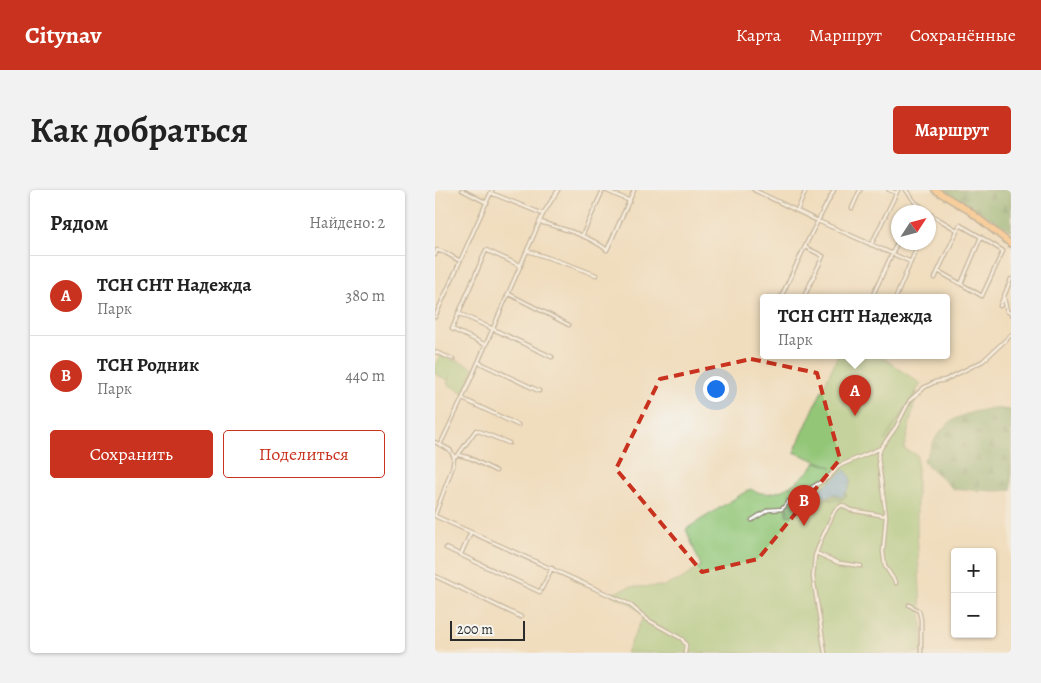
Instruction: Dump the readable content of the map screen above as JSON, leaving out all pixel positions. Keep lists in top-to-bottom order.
{
  "scale_bar": "200 m",
  "north": "top right",
  "page": {
    "header": "Citynav",
    "nav": ["Карта", "Маршрут", "Сохранённые"],
    "title": "Как добраться",
    "buttons": [
      "Маршрут",
      ["Сохранить", "Поделиться"]
    ],
    "heading": ["Рядом", "Найдено: 2"],
    "list": [
      {
        "mark": "A",
        "name": "ТСН СНТ Надежда",
        "note": "Парк",
        "value": "380 m"
      },
      {
        "mark": "B",
        "name": "ТСН Родник",
        "note": "Парк",
        "value": "440 m"
      }
    ],
    "popup": ["ТСН СНТ Надежда", "Парк"],
    "pins": ["A", "B"],
    "map_buttons": ["+", "−"],
    "scale": "200 m"
  }
}
